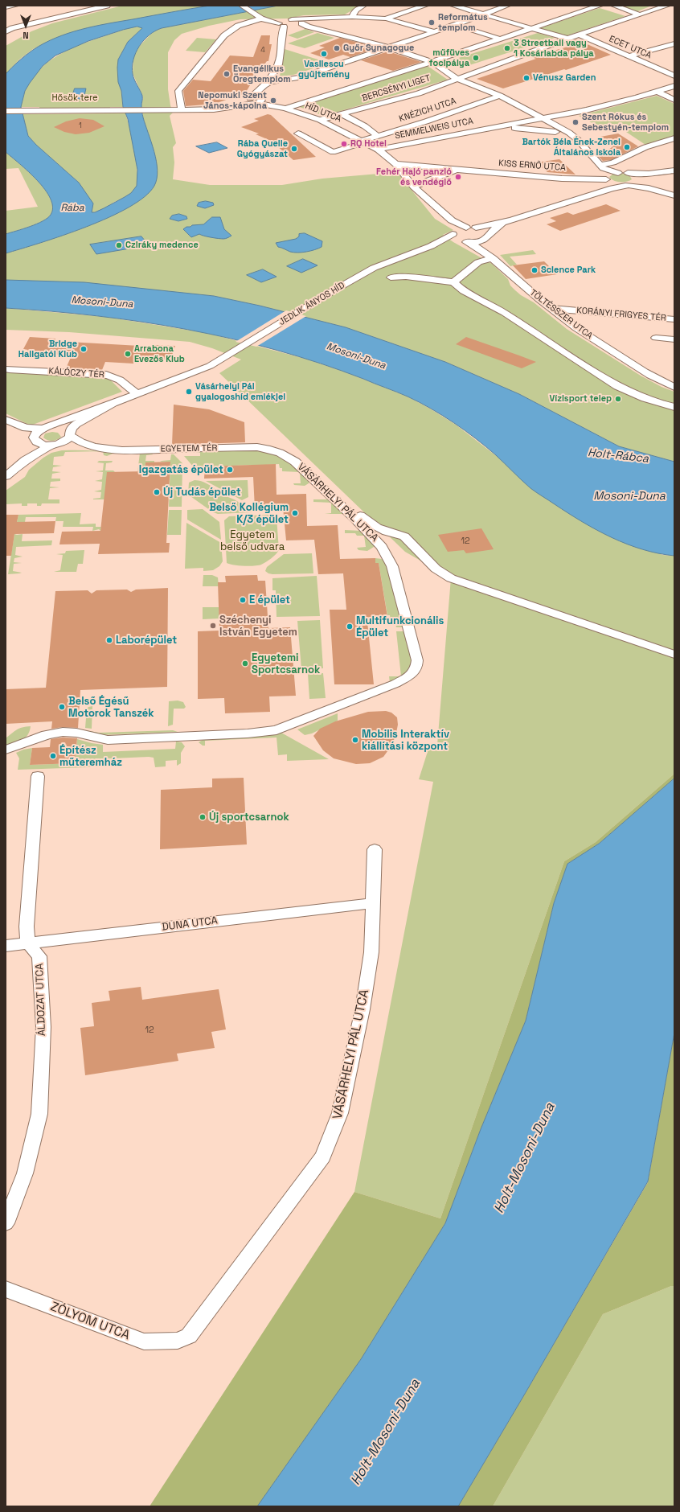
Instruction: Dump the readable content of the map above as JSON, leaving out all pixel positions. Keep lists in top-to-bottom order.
{
  "streets": {
    "street": [
      "ECET UTCA",
      "BERCSÉNYI LIGET",
      "KNÉZICH UTCA",
      "HÍD UTCA",
      "SEMMELWEIS UTCA",
      "KISS ERNŐ UTCA",
      "JEDLIK ÁNYOS HÍD",
      "TÖLTÉSSZER UTCA",
      "KORÁNYI FRIGYES TÉR",
      "KÁLÓCZY TÉR",
      "EGYETEM TÉR",
      "VÁSÁRHELYI PÁL UTCA",
      "DUNA UTCA",
      "ÁLDOZAT UTCA",
      "ZÓLYOM UTCA"
    ]
  },
  "crossings": [
    ["ECET UTCA", "BERCSÉNYI LIGET"],
    ["BERCSÉNYI LIGET", "HÍD UTCA"],
    ["KNÉZICH UTCA", "HÍD UTCA"],
    ["HÍD UTCA", "SEMMELWEIS UTCA"],
    ["JEDLIK ÁNYOS HÍD", "TÖLTÉSSZER UTCA"],
    ["JEDLIK ÁNYOS HÍD", "KÁLÓCZY TÉR"],
    ["TÖLTÉSSZER UTCA", "KORÁNYI FRIGYES TÉR"],
    ["EGYETEM TÉR", "VÁSÁRHELYI PÁL UTCA"],
    ["VÁSÁRHELYI PÁL UTCA", "DUNA UTCA"],
    ["VÁSÁRHELYI PÁL UTCA", "ZÓLYOM UTCA"],
    ["DUNA UTCA", "ÁLDOZAT UTCA"]
  ],
  "water": [
    "Rába",
    "Mosoni-Duna",
    "Holt-Rábca",
    "Holt-Mosoni-Duna"
  ],
  "parks": ["Hősök tere", "Egyetem belső udvara"],
  "places": [
    "Református templom",
    "Győr Synagogue",
    "3 Streetball vagy 1 Kosárlabda pálya",
    "Vasilescu gyűjtemény",
    "műfüves focipálya",
    "Evangélikus Öregtemplom",
    "Vénusz Garden",
    "Nepomuki Szent János-kápolna",
    "Szent Rókus és Sebestyén-templom",
    "RQ Hotel",
    "Bartók Béla Ének-Zenei Általános Iskola",
    "Rába Quelle Gyógyászat",
    "Fehér Hajó panzió és vendéglő",
    "Cziráky medence",
    "Science Park",
    "Bridge Hallgatói Klub",
    "Arrabona Evezős Klub",
    "Vásárhelyi Pál gyalogoshíd emlékjel",
    "Vízisport telep",
    "Igazgatás épület",
    "Új Tudás épület",
    "Belső Kollégium K/3 épület",
    "E épület",
    "Széchenyi István Egyetem",
    "Multifunkcionális Épület",
    "Laborépület",
    "Egyetemi Sportcsarnok",
    "Belső Égésű Motorok Tanszék",
    "Mobilis Interaktív kiállítási központ",
    "Építész műteremház",
    "Új sportcsarnok"
  ],
  "house_numbers": [
    "4",
    "1",
    "12",
    "12"
  ],
  "north": "bottom"
}
